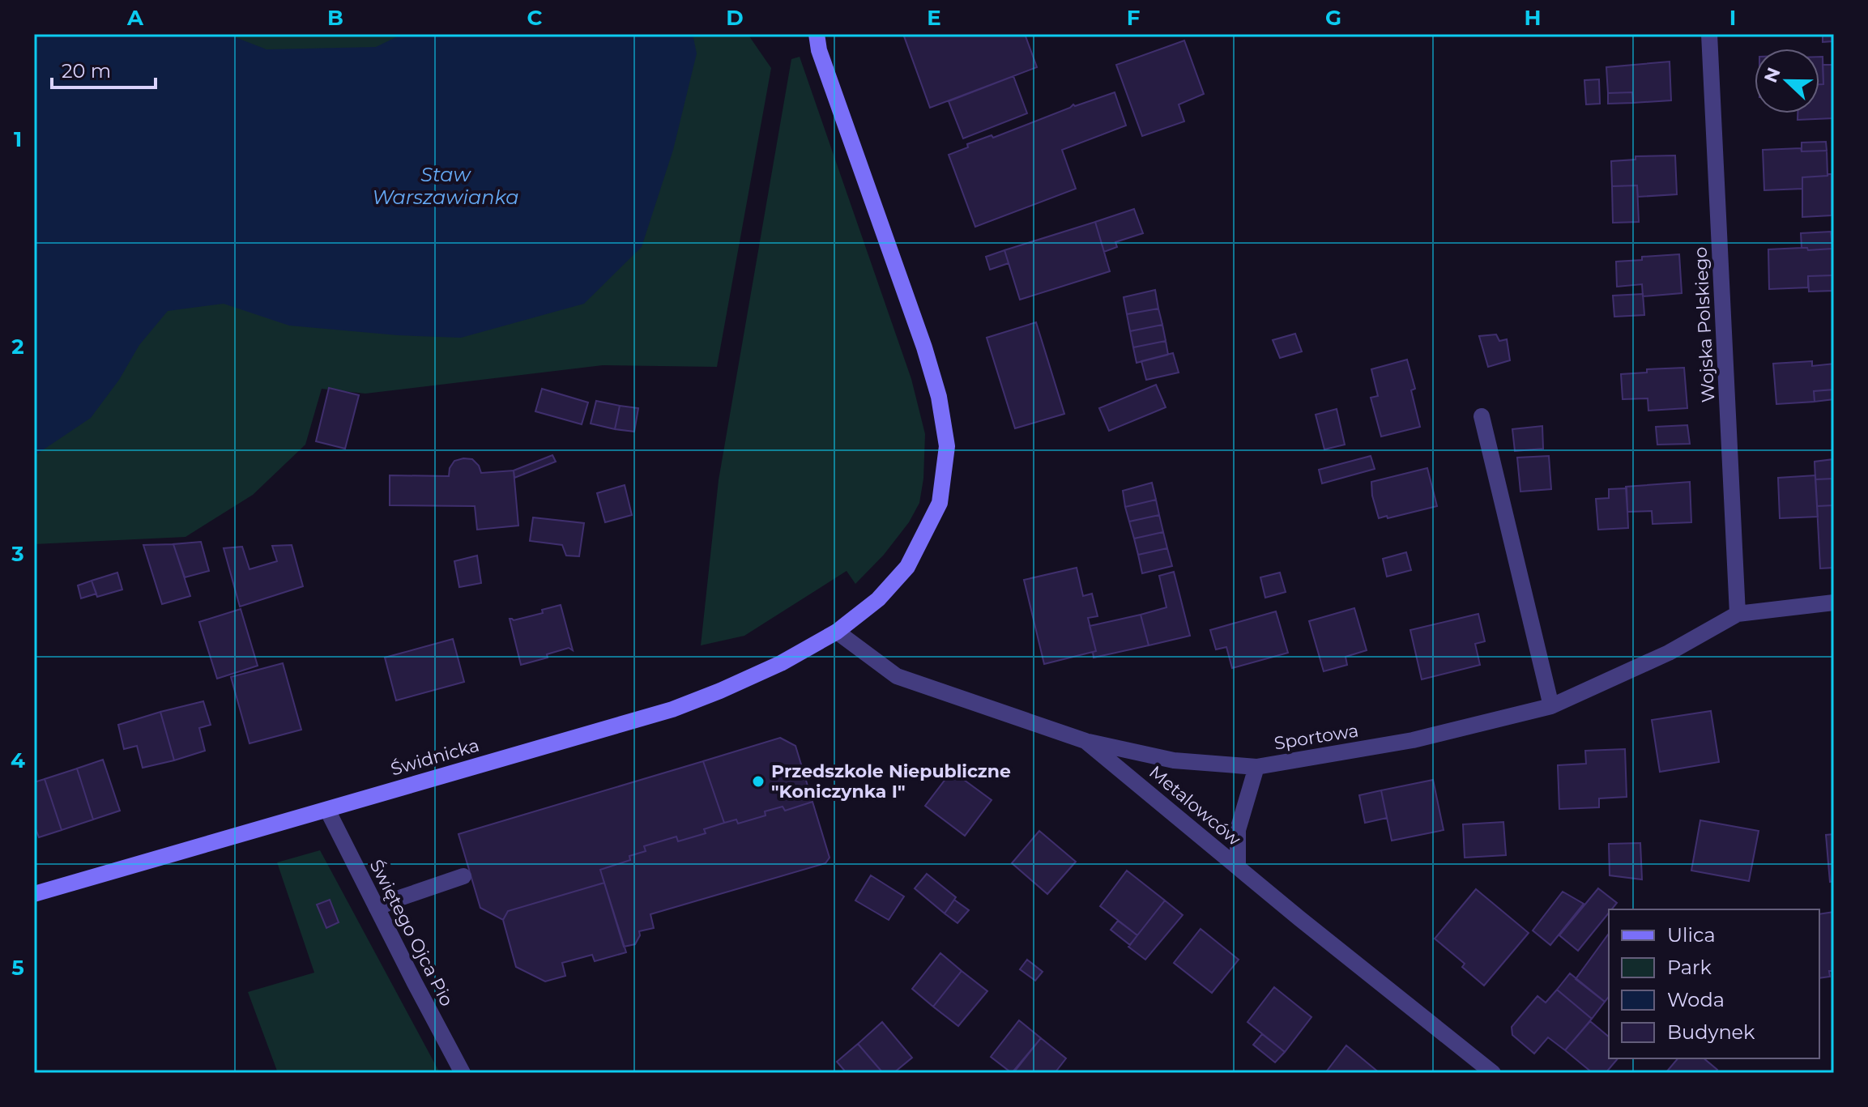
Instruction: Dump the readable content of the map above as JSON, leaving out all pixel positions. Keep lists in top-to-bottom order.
{
  "streets": {
    "street": [
      "Wojska Polskiego",
      "Sportowa",
      "Świdnicka",
      "Metalowców",
      "Świętego Ojca Pio"
    ]
  },
  "crossings": [
    ["Wojska Polskiego", "Sportowa"],
    ["Sportowa", "Metalowców"],
    ["Świdnicka", "Metalowców"],
    ["Świdnicka", "Świętego Ojca Pio"]
  ],
  "water": ["Staw Warszawianka"],
  "places": ["Przedszkole Niepubliczne \"Koniczynka I\""],
  "legend": [
    "Ulica",
    "Park",
    "Woda",
    "Budynek"
  ],
  "scale_bar": "20 m",
  "north": "left",
  "grid": {
    "columns": [
      "A",
      "B",
      "C",
      "D",
      "E",
      "F",
      "G",
      "H",
      "I"
    ],
    "rows": [
      "1",
      "2",
      "3",
      "4",
      "5"
    ]
  }
}
